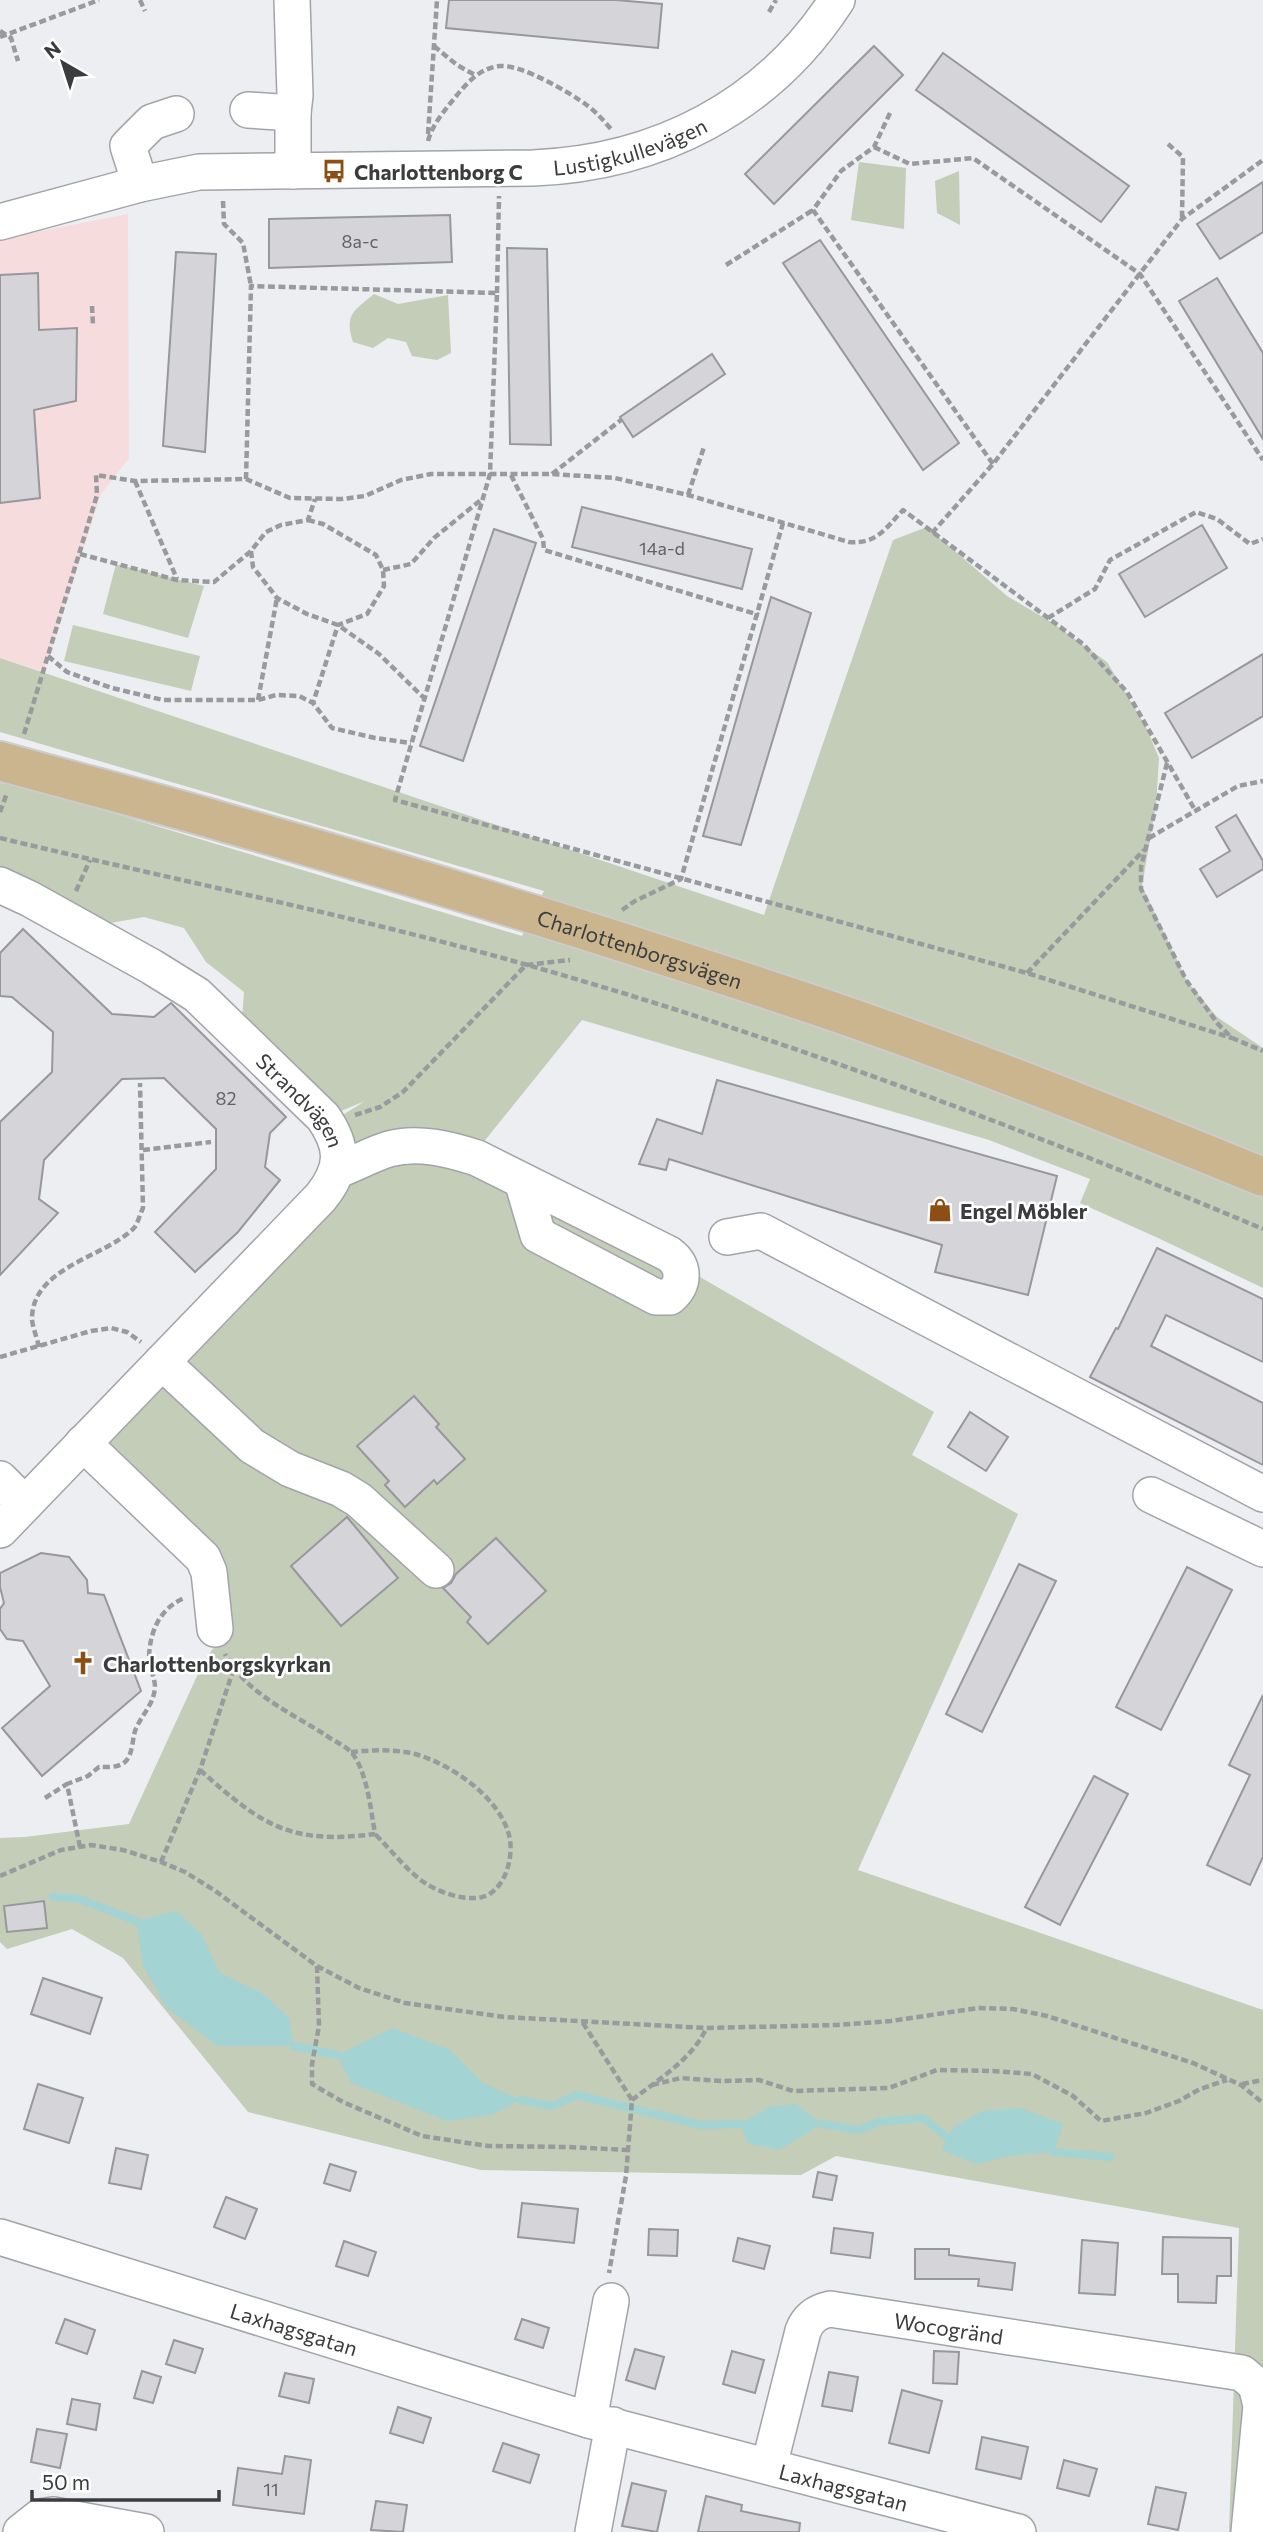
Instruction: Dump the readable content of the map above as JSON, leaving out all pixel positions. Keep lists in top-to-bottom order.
{
  "streets": {
    "main road": ["Charlottenborgsvägen"],
    "street": [
      "Lustigkullevägen",
      "Strandvägen",
      "Laxhagsgatan",
      "Wocogränd"
    ]
  },
  "crossings": [
    ["Laxhagsgatan", "Wocogränd"]
  ],
  "places": {
    "bus stop": ["Charlottenborg C"],
    "shop": ["Engel Möbler"],
    "church": ["Charlottenborgskyrkan"]
  },
  "house_numbers": [
    "8a-c",
    "14a-d",
    "82",
    "11"
  ],
  "scale_bar": "50 m",
  "north": "top left"
}
